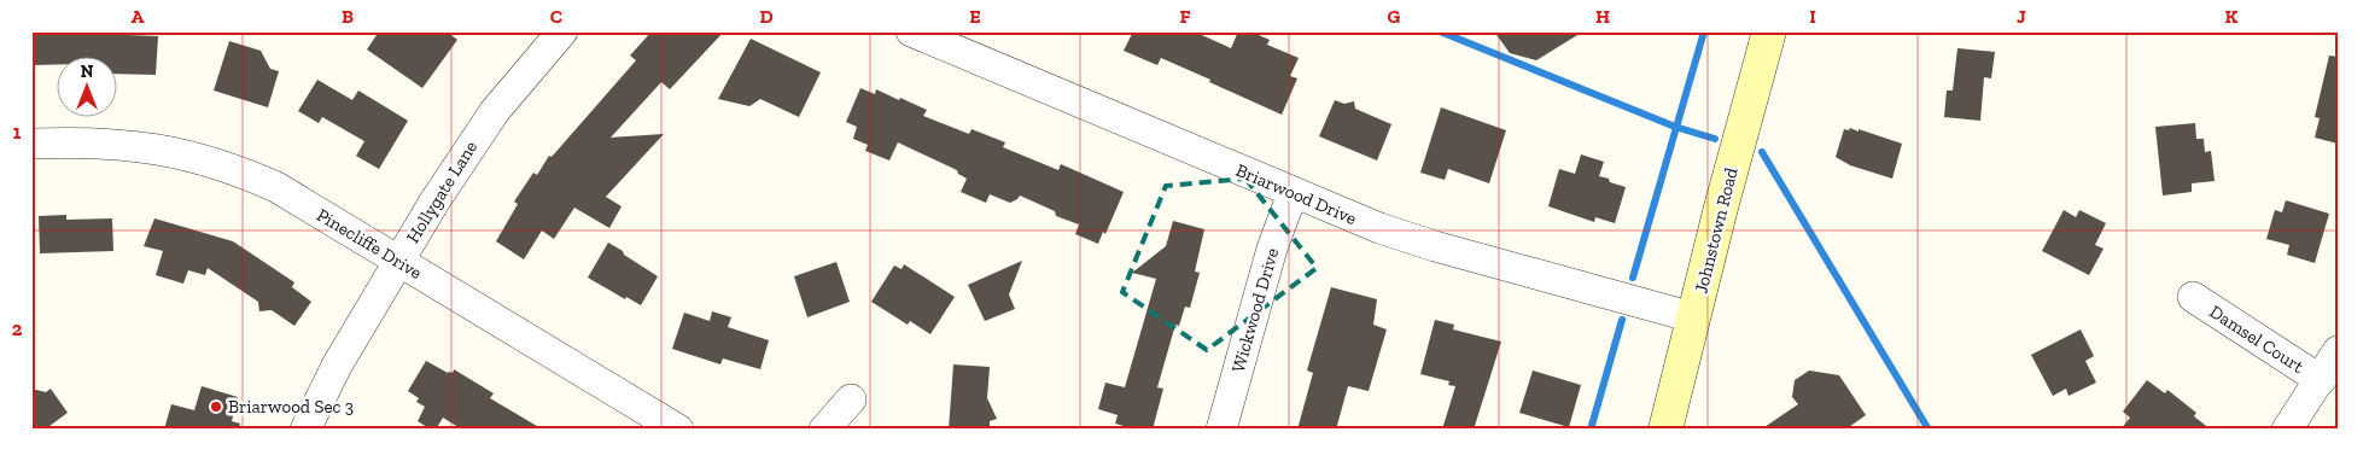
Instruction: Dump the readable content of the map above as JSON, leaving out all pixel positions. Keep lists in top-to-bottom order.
{
  "streets": {
    "main road": ["Johnstown Road"],
    "street": [
      "Hollygate Lane",
      "Briarwood Drive",
      "Pinecliffe Drive",
      "Wickwood Drive",
      "Damsel Court"
    ]
  },
  "crossings": [
    ["Hollygate Lane", "Pinecliffe Drive"],
    ["Briarwood Drive", "Johnstown Road"],
    ["Briarwood Drive", "Wickwood Drive"]
  ],
  "places": ["Briarwood Sec 3"],
  "north": "top",
  "grid": {
    "columns": [
      "A",
      "B",
      "C",
      "D",
      "E",
      "F",
      "G",
      "H",
      "I",
      "J",
      "K"
    ],
    "rows": ["1", "2"]
  }
}
